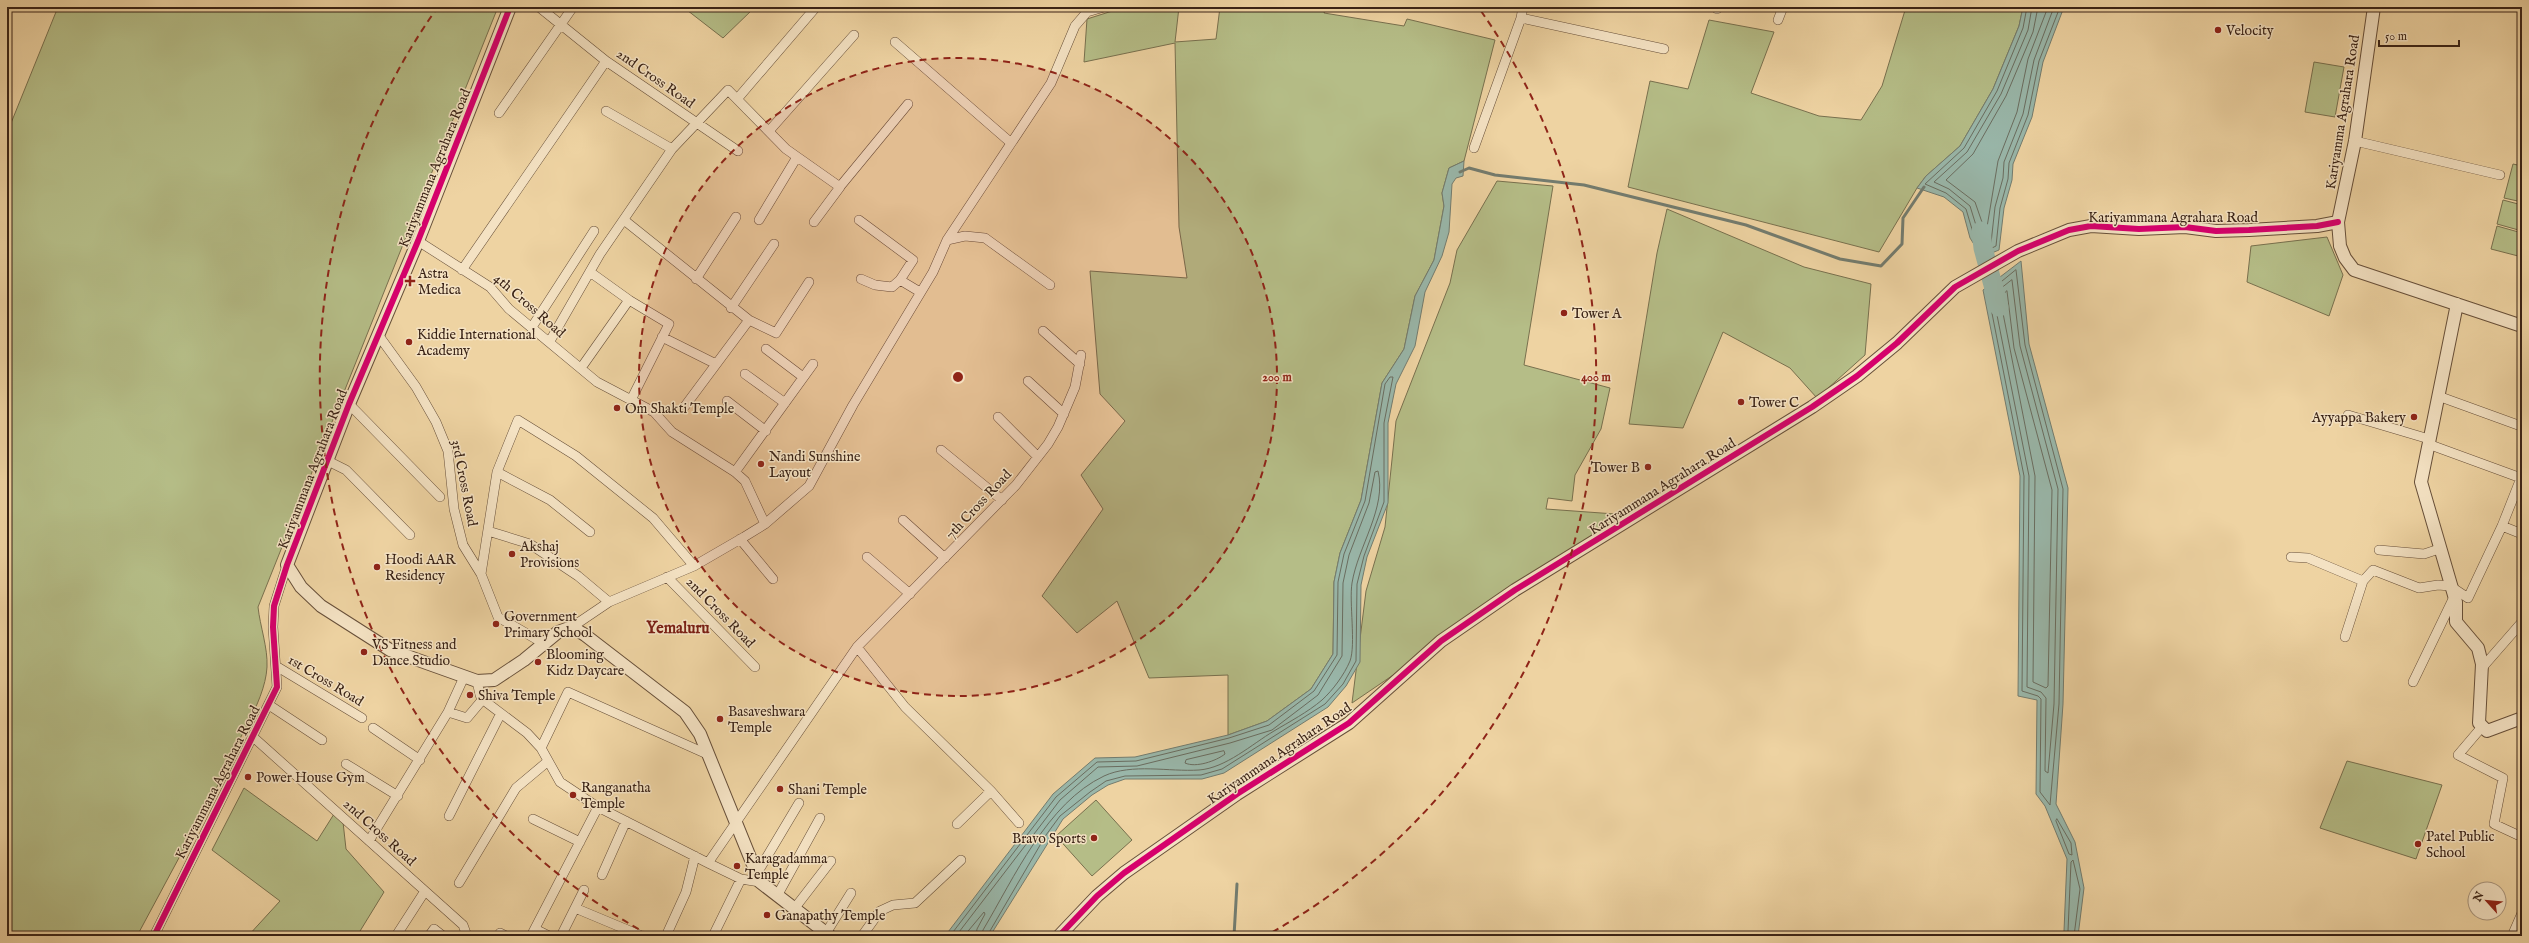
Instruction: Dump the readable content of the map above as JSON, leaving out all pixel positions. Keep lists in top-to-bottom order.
{
  "streets": {
    "street": [
      "2nd Cross Road",
      "Kariyamma Agrahara Road",
      "Kariyammana Agrahara Road",
      "4th Cross Road",
      "3rd Cross Road",
      "7th Cross Road",
      "1st Cross Road"
    ]
  },
  "crossings": [
    ["2nd Cross Road", "Kariyammana Agrahara Road"],
    ["Kariyamma Agrahara Road", "Kariyammana Agrahara Road"],
    ["Kariyammana Agrahara Road", "4th Cross Road"],
    ["Kariyammana Agrahara Road", "3rd Cross Road"],
    ["Kariyammana Agrahara Road", "1st Cross Road"]
  ],
  "districts": ["Yemaluru"],
  "places": {
    "other": [
      "Velocity",
      "Tower A",
      "Kiddie International Academy",
      "Tower C",
      "Om Shakti Temple",
      "Ayyappa Bakery",
      "Nandi Sunshine Layout",
      "Tower B",
      "Akshaj Provisions",
      "Hoodi AAR Residency",
      "Government Primary School",
      "VS Fitness and Dance Studio",
      "Blooming Kidz Daycare",
      "Shiva Temple",
      "Basaveshwara Temple",
      "Power House Gym",
      "Shani Temple",
      "Ranganatha Temple",
      "Bravo Sports",
      "Patel Public School",
      "Karagadamma Temple",
      "Ganapathy Temple"
    ],
    "health": ["Astra Medica"]
  },
  "scale_bar": "50 m",
  "north": "top left",
  "rings": ["200 m", "400 m"]
}
